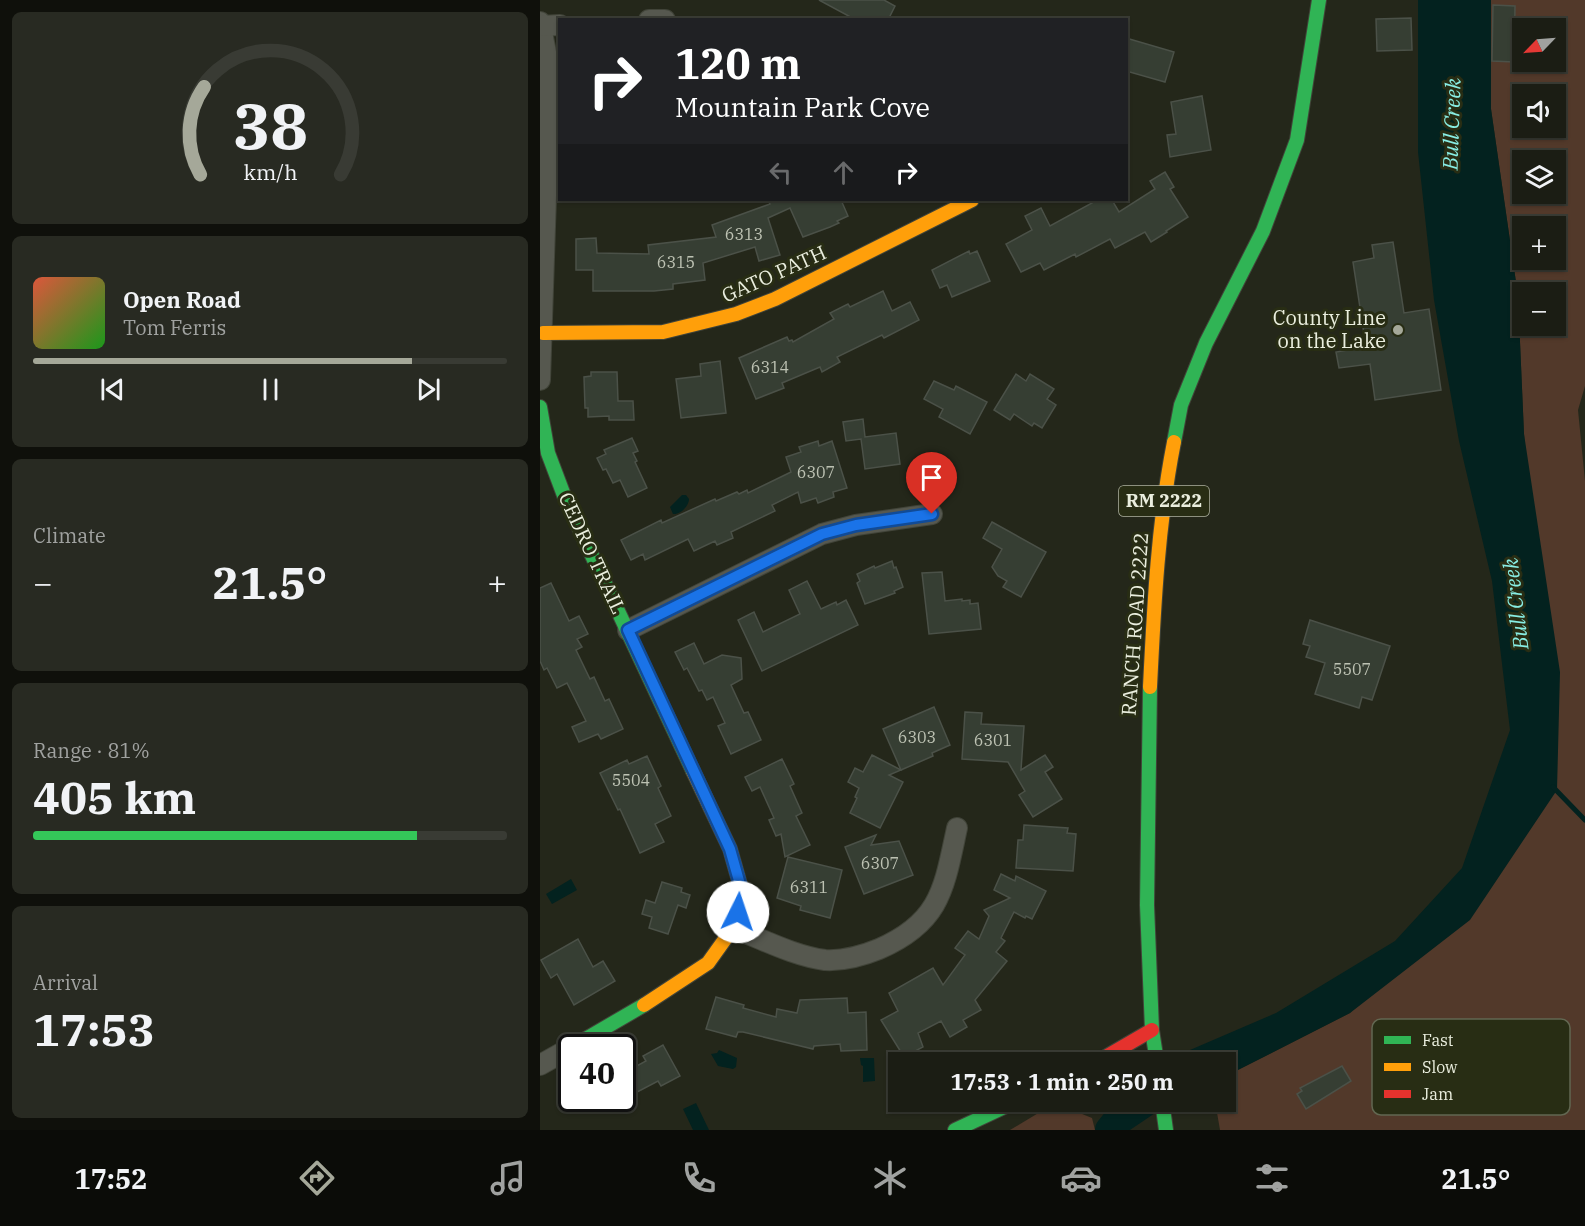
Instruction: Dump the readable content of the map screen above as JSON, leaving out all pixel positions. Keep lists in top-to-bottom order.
{
  "streets": {
    "street": [
      "GATO PATH",
      "RM 2222",
      "CEDRO TRAIL",
      "RANCH ROAD 2222"
    ]
  },
  "water": ["Bull Creek"],
  "places": ["County Line on the Lake"],
  "house_numbers": [
    "6313",
    "6315",
    "6314",
    "6307",
    "5507",
    "6303",
    "6301",
    "5504",
    "6307",
    "6311"
  ],
  "legend": ["Fast", "Slow", "Jam"],
  "north": "bottom left",
  "page": {
    "map_buttons": ["+", "−"],
    "turn": ["120 m", "Mountain Park Cove"],
    "song": ["Open Road", "Tom Ferris"],
    "tile": [
      "Climate",
      ["Range · 81%", "405 km"],
      ["Arrival", "17:53"]
    ],
    "heat": ["−", "21.5°", "+"],
    "limit": "40",
    "trip": "17:53 · 1 min · 250 m",
    "tabs": ["17:52", "21.5°"],
    "gauge": ["38", "km/h"]
  }
}
